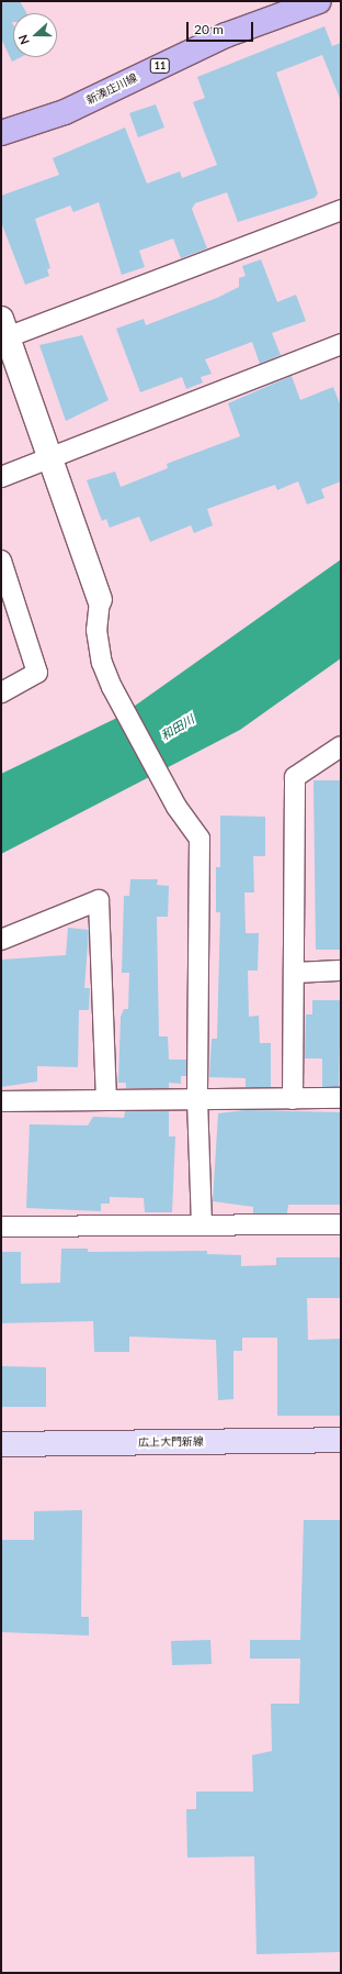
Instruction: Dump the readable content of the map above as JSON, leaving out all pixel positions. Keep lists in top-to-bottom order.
{
  "streets": {
    "main road": ["11", "新湊庄川線", "広上大門新線"]
  },
  "water": ["和田川"],
  "scale_bar": "20 m",
  "north": "left"
}
